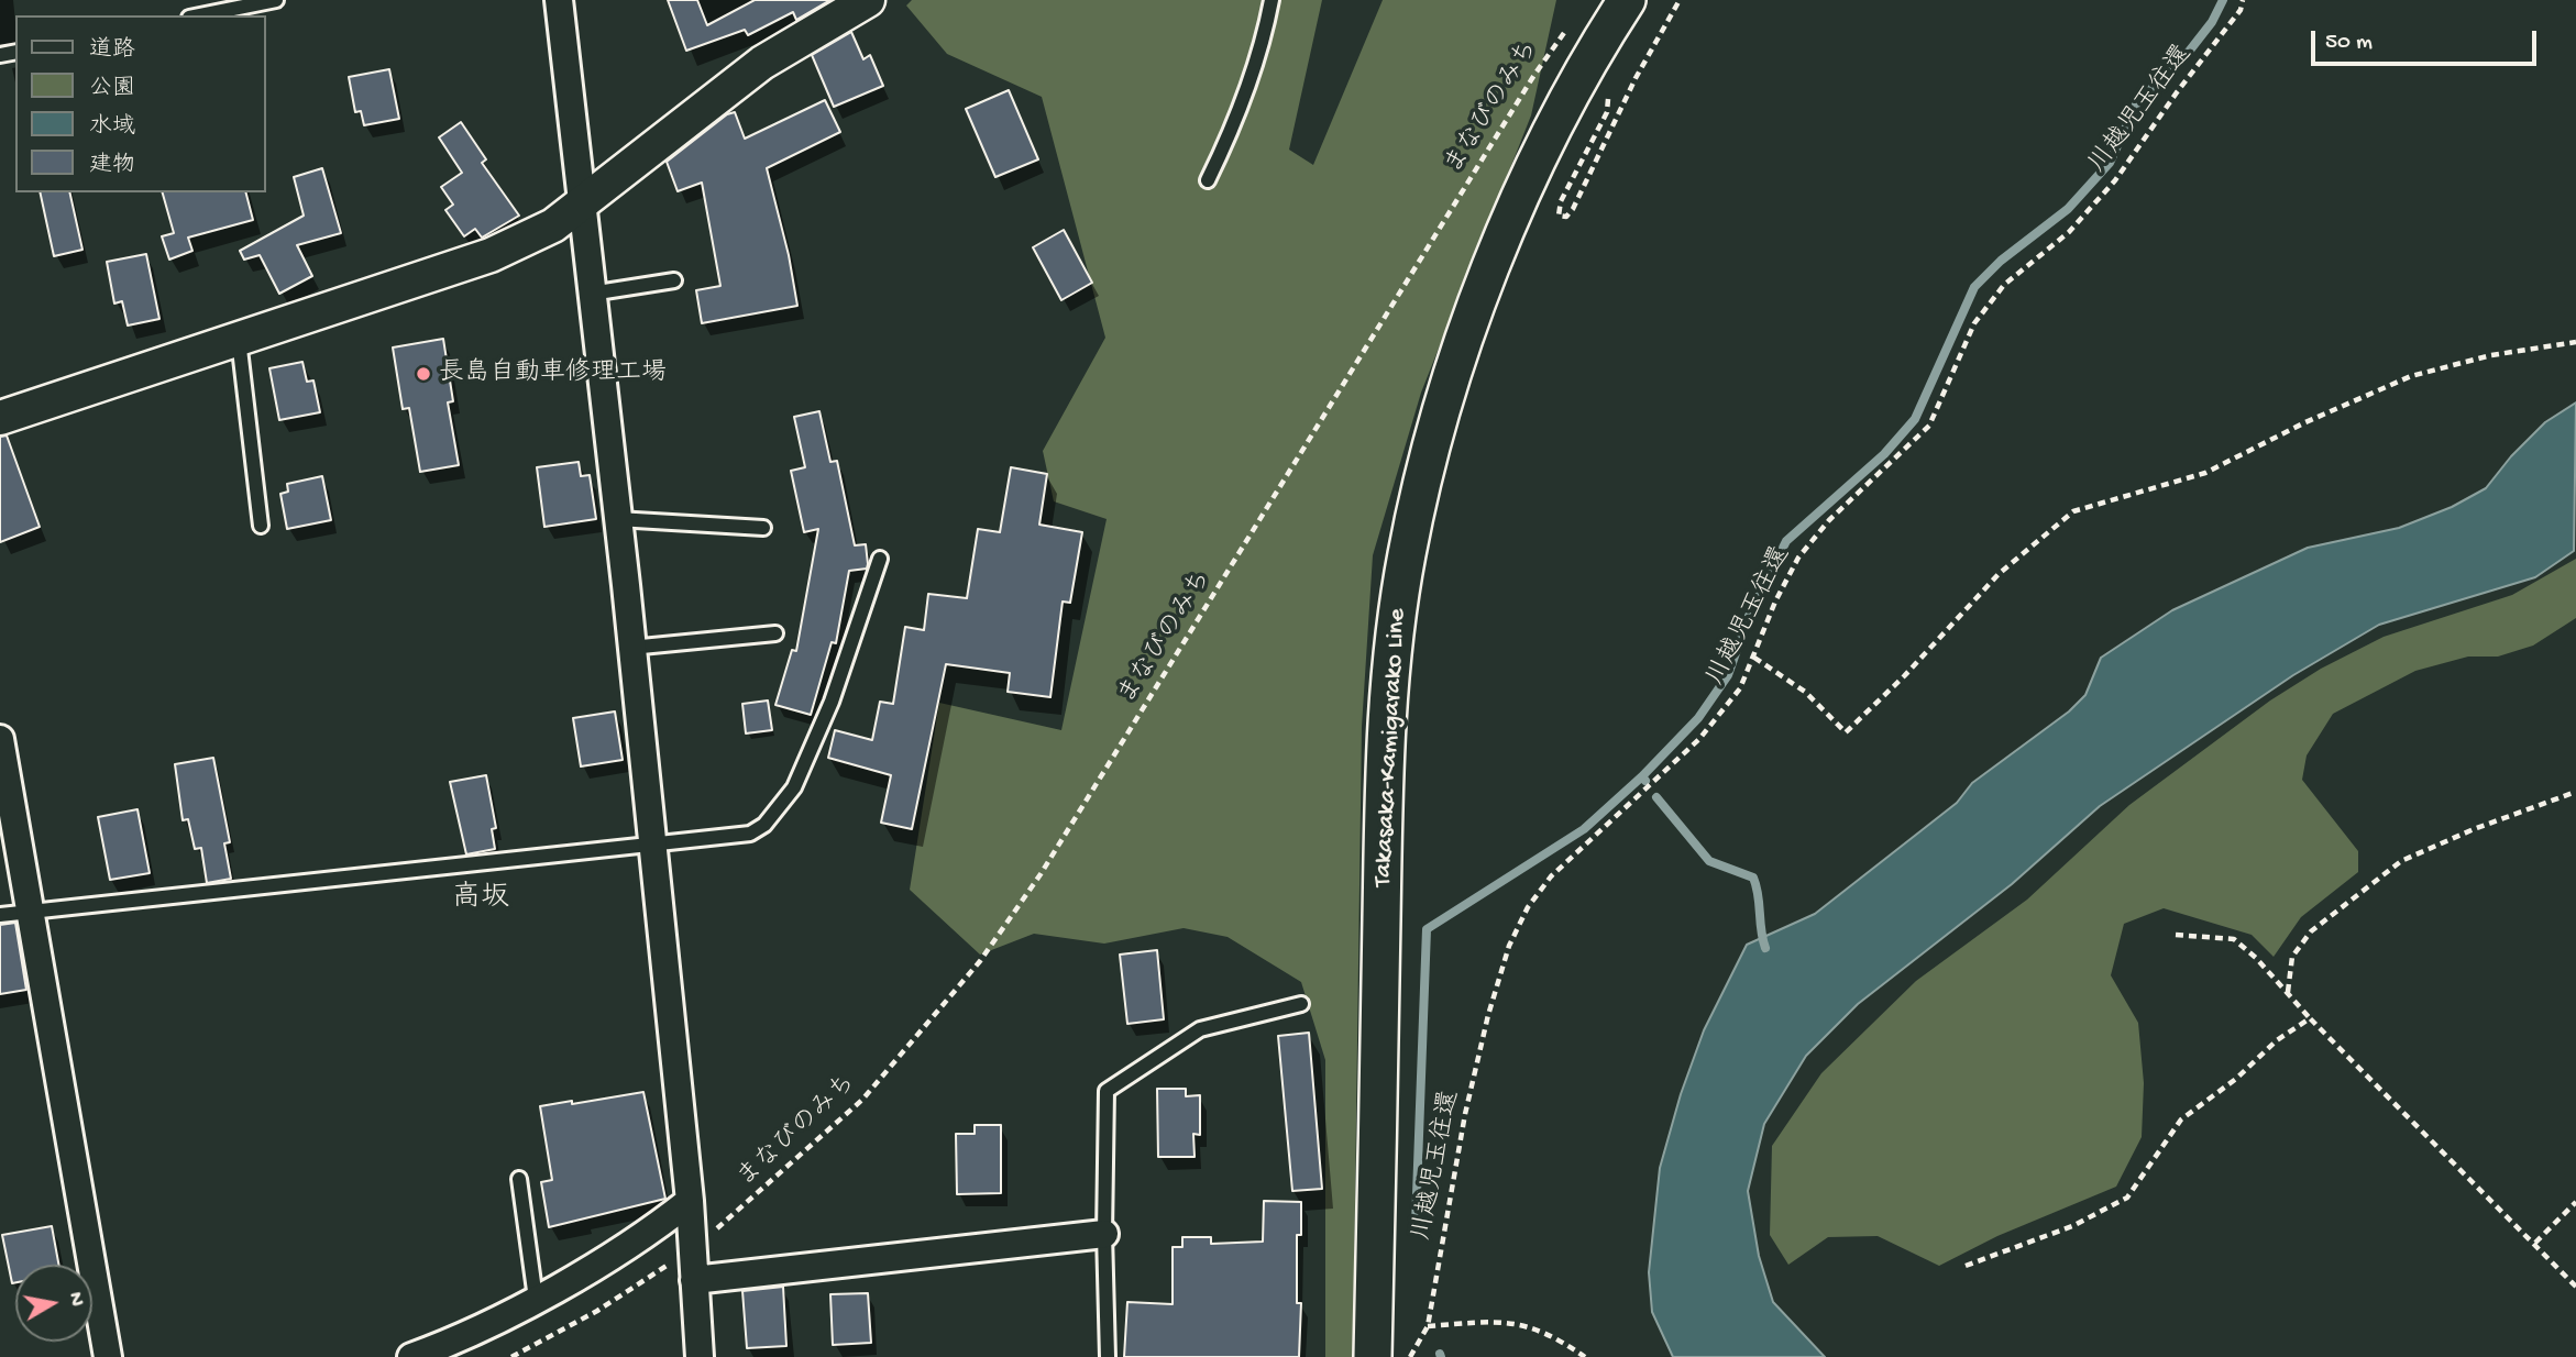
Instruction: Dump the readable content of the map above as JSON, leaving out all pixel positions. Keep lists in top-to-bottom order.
{
  "streets": {
    "main road": ["Takasaka-Kamigarako Line"],
    "path": ["まなびのみち", "川越児玉往還"]
  },
  "districts": ["高坂"],
  "places": ["長島自動車修理工場"],
  "legend": [
    "道路",
    "公園",
    "水域",
    "建物"
  ],
  "scale_bar": "50 m",
  "north": "right"
}
